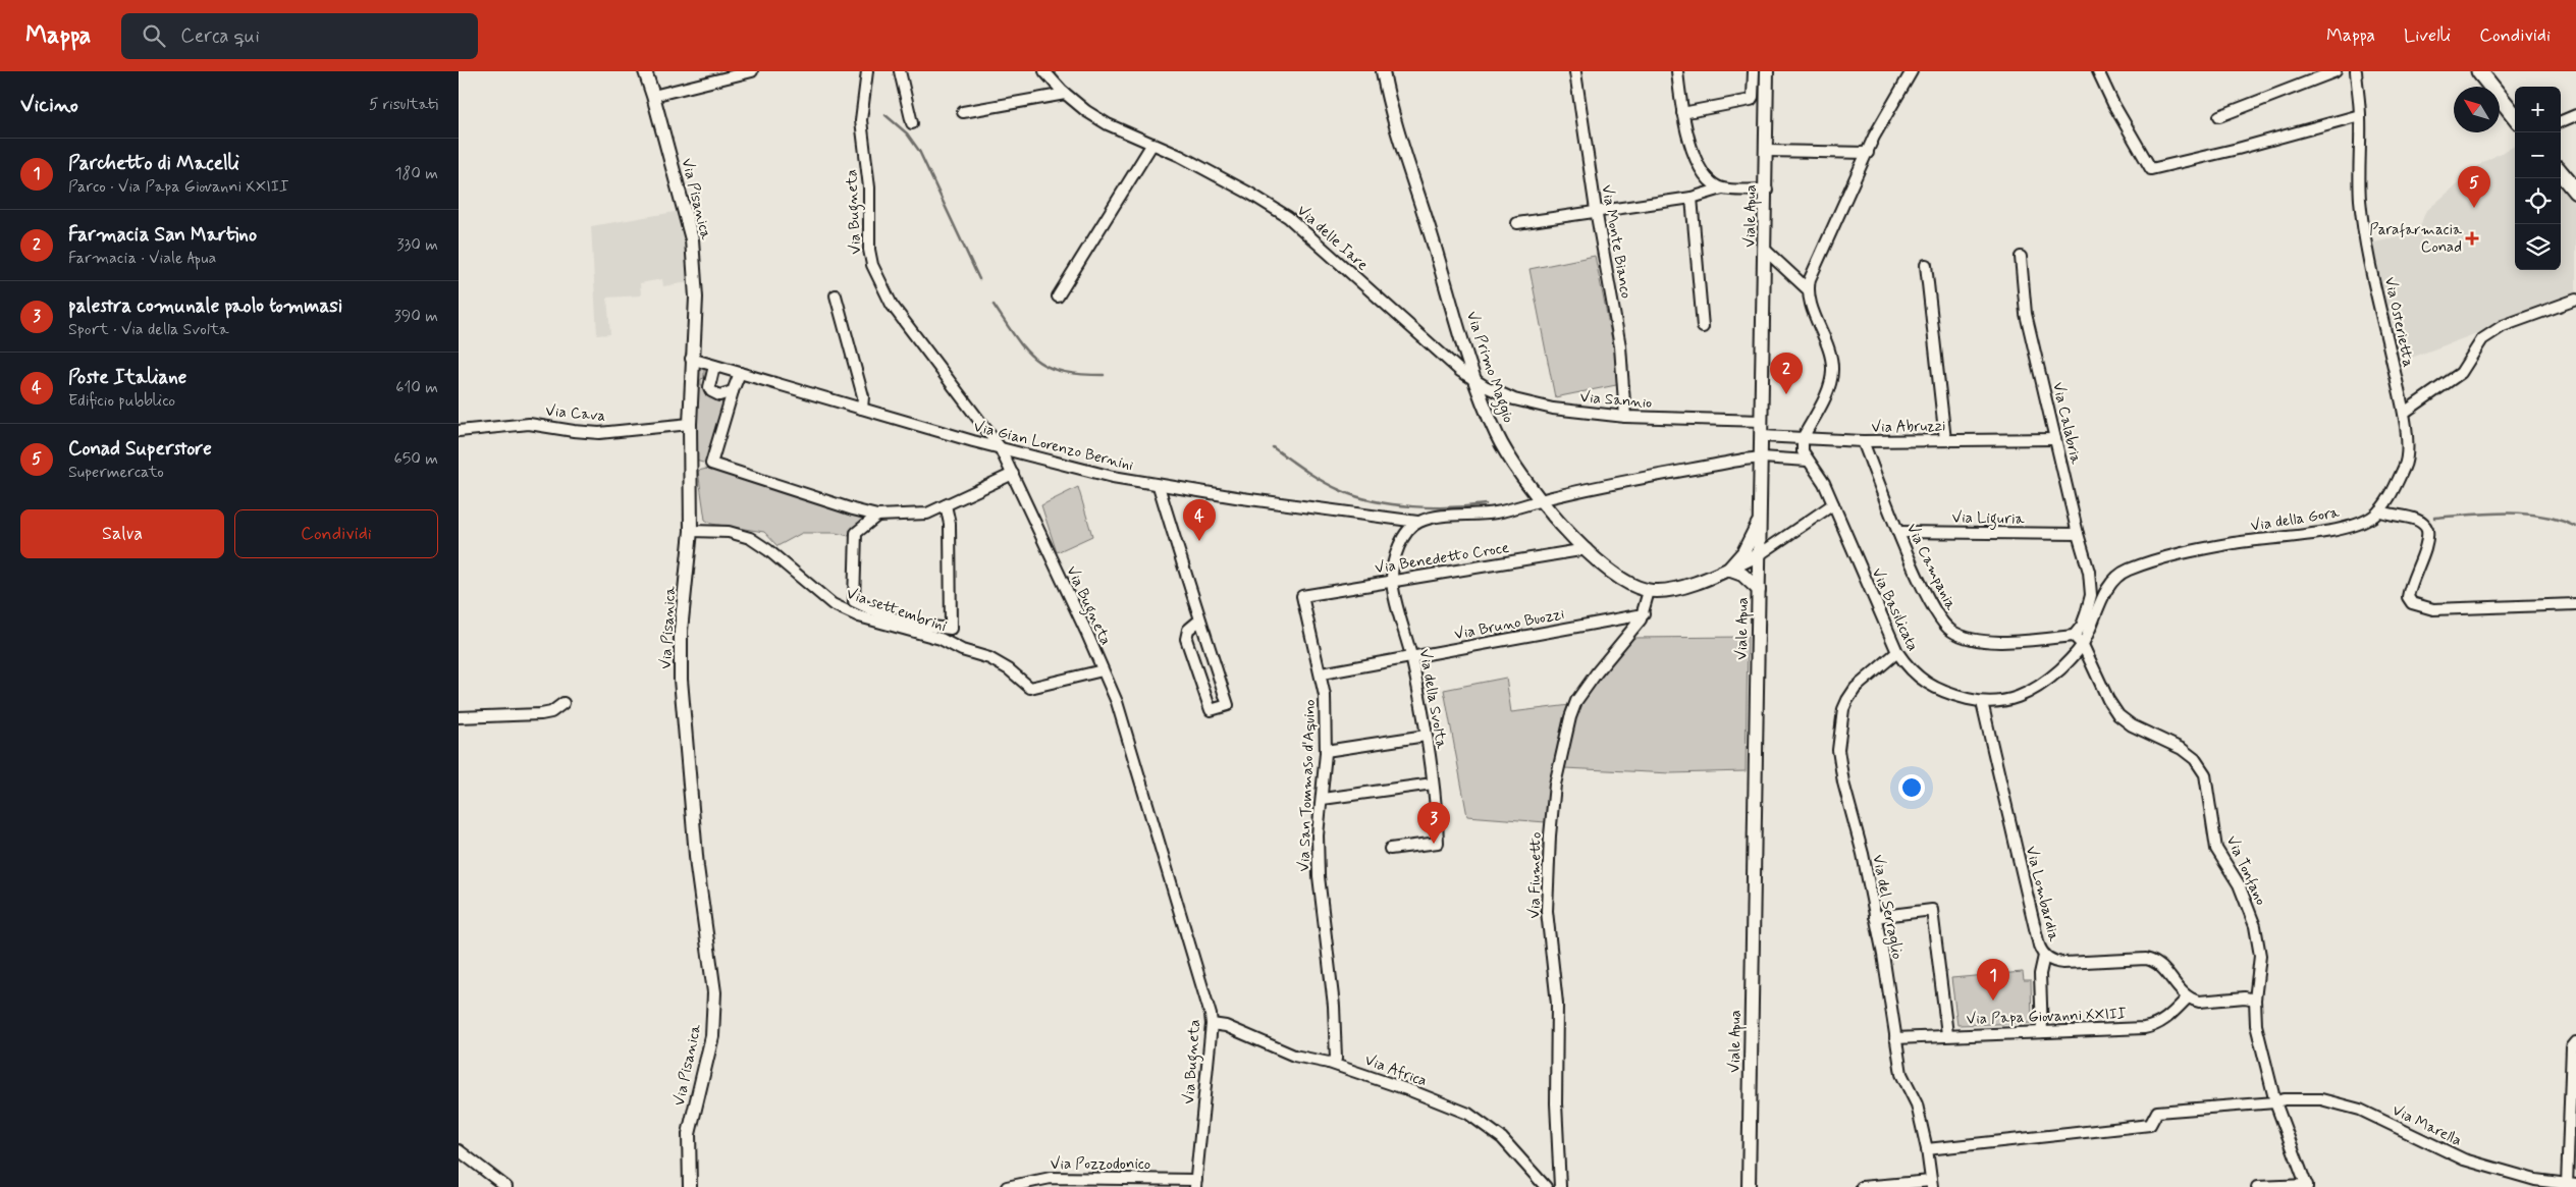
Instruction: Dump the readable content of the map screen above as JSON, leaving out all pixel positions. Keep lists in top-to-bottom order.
{
  "streets": {
    "street": [
      "Via Pisanica",
      "Via Bugneta",
      "Viale Apua",
      "Via delle Iare",
      "Via Monte Bianco",
      "Via Osterietta",
      "Via Primo Maggio",
      "Via Sannio",
      "Via Cava",
      "Via Calabria",
      "Via Abruzzi",
      "Via Gian Lorenzo Bernini",
      "Via Liguria",
      "Via della Gora",
      "Via Benedetto Croce",
      "Via Campania",
      "Via settembrini",
      "Via Basilicata",
      "Via Bruno Buozzi",
      "Via della Svolta",
      "Via San Tommaso d'Aquino",
      "Via Tonfano",
      "Via Fiumetto",
      "Via Lombardia",
      "Via del Serraglio",
      "Via Papa Giovanni XXIII",
      "Via Africa",
      "Via Marella",
      "Via Pozzodonico"
    ]
  },
  "crossings": [
    ["Via Pisanica", "Via Cava"],
    ["Via Pisanica", "Via Gian Lorenzo Bernini"],
    ["Via Pisanica", "Via settembrini"],
    ["Via Bugneta", "Via Gian Lorenzo Bernini"],
    ["Via Bugneta", "Via settembrini"],
    ["Via Bugneta", "Via Africa"],
    ["Via Bugneta", "Via Pozzodonico"],
    ["Viale Apua", "Via Primo Maggio"],
    ["Viale Apua", "Via Sannio"],
    ["Viale Apua", "Via Abruzzi"],
    ["Viale Apua", "Via Gian Lorenzo Bernini"],
    ["Via delle Iare", "Via Primo Maggio"],
    ["Via delle Iare", "Via Sannio"],
    ["Via Monte Bianco", "Via Sannio"],
    ["Via Osterietta", "Via della Gora"],
    ["Via Primo Maggio", "Via Sannio"],
    ["Via Primo Maggio", "Via Gian Lorenzo Bernini"],
    ["Via Primo Maggio", "Via Benedetto Croce"],
    ["Via Primo Maggio", "Via Fiumetto"],
    ["Via Calabria", "Via Abruzzi"],
    ["Via Calabria", "Via Liguria"],
    ["Via Calabria", "Via Campania"],
    ["Via Abruzzi", "Via Campania"],
    ["Via Abruzzi", "Via Basilicata"],
    ["Via Gian Lorenzo Bernini", "Via della Svolta"],
    ["Via Liguria", "Via Campania"],
    ["Via della Gora", "Via Basilicata"],
    ["Via della Gora", "Via Tonfano"],
    ["Via Benedetto Croce", "Via della Svolta"],
    ["Via Benedetto Croce", "Via San Tommaso d'Aquino"],
    ["Via Basilicata", "Via Tonfano"],
    ["Via Basilicata", "Via Lombardia"],
    ["Via Basilicata", "Via del Serraglio"],
    ["Via Bruno Buozzi", "Via della Svolta"],
    ["Via Bruno Buozzi", "Via San Tommaso d'Aquino"],
    ["Via Bruno Buozzi", "Via Fiumetto"],
    ["Via San Tommaso d'Aquino", "Via Africa"],
    ["Via Tonfano", "Via Marella"],
    ["Via Lombardia", "Via Papa Giovanni XXIII"],
    ["Via del Serraglio", "Via Papa Giovanni XXIII"],
    ["Via del Serraglio", "Via Marella"]
  ],
  "places": {
    "health": ["Parafarmacia Conad"]
  },
  "north": "top left",
  "page": {
    "header": "Mappa",
    "search": "Cerca qui",
    "nav": ["Mappa", "Livelli", "Condividi"],
    "heading": ["Vicino", "5 risultati"],
    "map_buttons": ["+", "−"],
    "list": [
      {
        "mark": "1",
        "name": "Parchetto di Macelli",
        "note": "Parco · Via Papa Giovanni XXIII",
        "value": "180 m"
      },
      {
        "mark": "2",
        "name": "Farmacia San Martino",
        "note": "Farmacia · Viale Apua",
        "value": "330 m"
      },
      {
        "mark": "3",
        "name": "palestra comunale paolo tommasi",
        "note": "Sport · Via della Svolta",
        "value": "390 m"
      },
      {
        "mark": "4",
        "name": "Poste Italiane",
        "note": "Edificio pubblico",
        "value": "610 m"
      },
      {
        "mark": "5",
        "name": "Conad Superstore",
        "note": "Supermercato",
        "value": "650 m"
      }
    ],
    "pins": [
      "5",
      "2",
      "4",
      "3",
      "1"
    ],
    "buttons": ["Salva", "Condividi"]
  }
}
